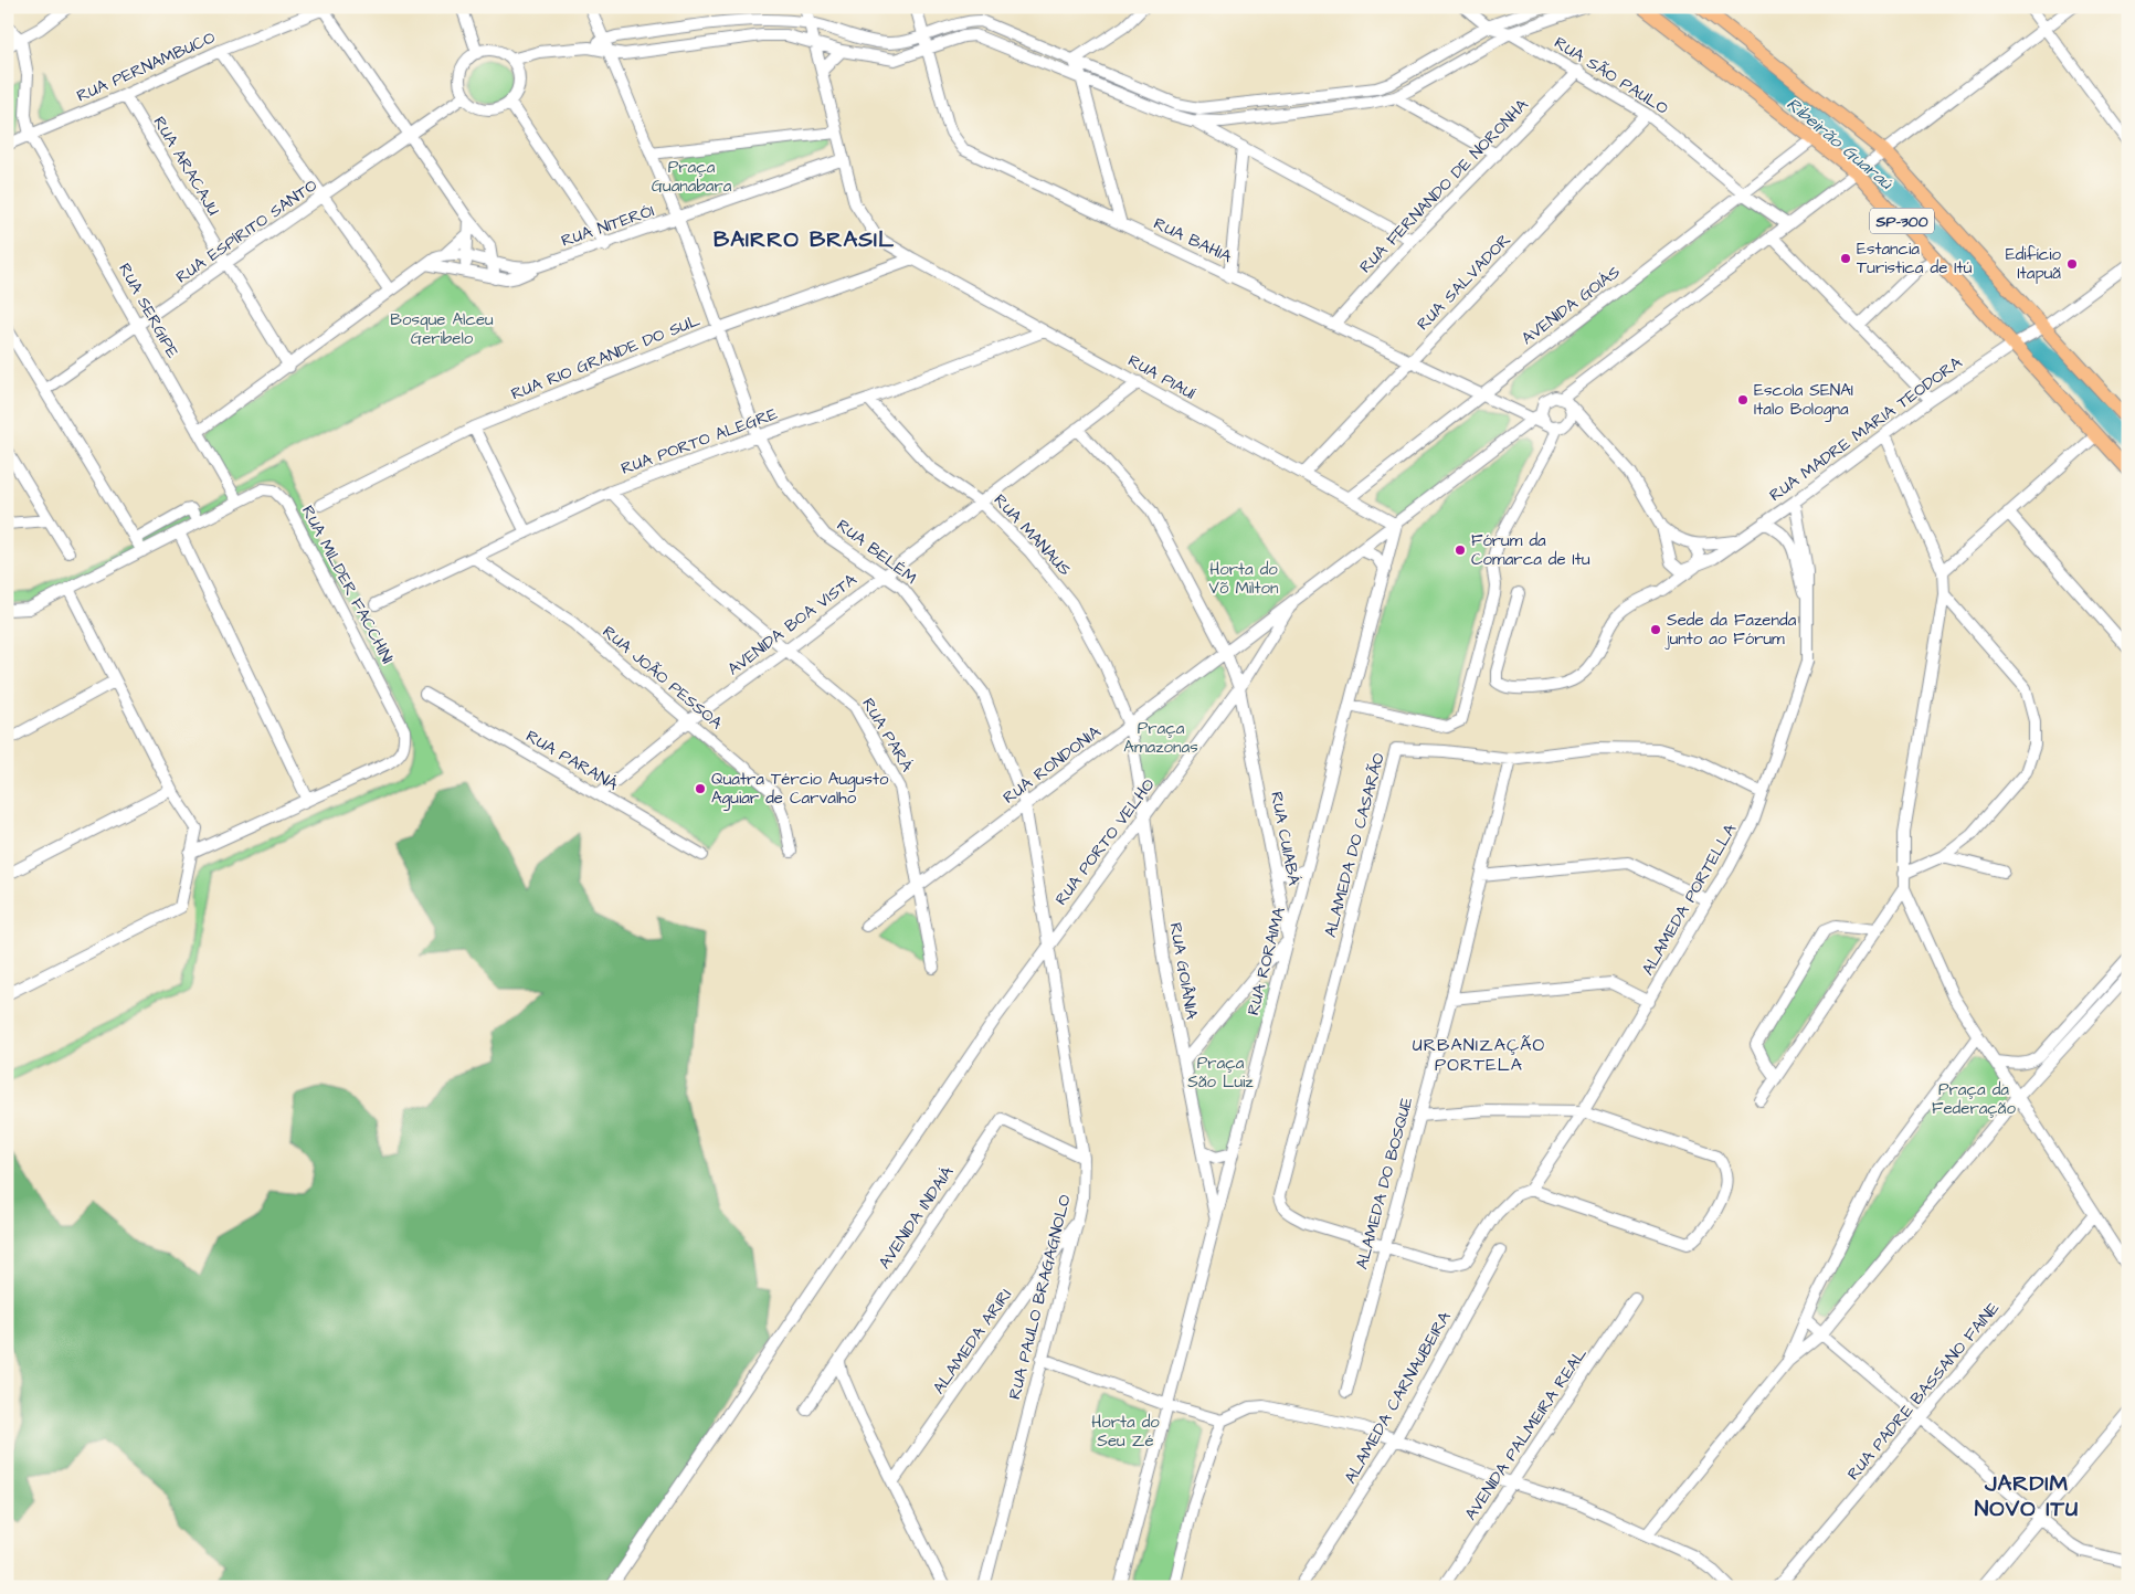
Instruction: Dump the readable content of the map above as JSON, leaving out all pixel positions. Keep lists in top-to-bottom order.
{
  "streets": {
    "main road": ["SP-300"],
    "street": [
      "RUA PERNAMBUCO",
      "RUA SÃO PAULO",
      "RUA ARACAJU",
      "RUA FERNANDO DE NORONHA",
      "RUA NITERÓI",
      "RUA ESPÍRITO SANTO",
      "RUA BAHIA",
      "RUA SALVADOR",
      "AVENIDA GOIÁS",
      "RUA SERGIPE",
      "RUA RIO GRANDE DO SUL",
      "RUA PIAUÍ",
      "RUA MADRE MARIA TEODORA",
      "RUA PORTO ALEGRE",
      "RUA MANAUS",
      "RUA BELÉM",
      "RUA MILDER FACCHINI",
      "AVENIDA BOA VISTA",
      "RUA JOÃO PESSOA",
      "RUA PARÁ",
      "RUA PARANÁ",
      "RUA RONDONIA",
      "RUA CUIABÁ",
      "RUA PORTO VELHO",
      "ALAMEDA DO CASARÃO",
      "ALAMEDA PORTELLA",
      "RUA RORAIMA",
      "RUA GOIÂNIA",
      "ALAMEDA DO BOSQUE",
      "AVENIDA INDAIÁ",
      "RUA PAULO BRAGAGNOLO",
      "ALAMEDA ARIRI",
      "RUA PADRE BASSANO FAINE",
      "ALAMEDA CARNAUBEIRA",
      "AVENIDA PALMEIRA REAL"
    ]
  },
  "crossings": [
    ["RUA PERNAMBUCO", "RUA ARACAJU"],
    ["RUA PERNAMBUCO", "RUA SERGIPE"],
    ["RUA SÃO PAULO", "RUA FERNANDO DE NORONHA"],
    ["RUA SÃO PAULO", "RUA SALVADOR"],
    ["RUA SÃO PAULO", "AVENIDA GOIÁS"],
    ["RUA ARACAJU", "RUA ESPÍRITO SANTO"],
    ["RUA FERNANDO DE NORONHA", "RUA BAHIA"],
    ["SP-300", "AVENIDA GOIÁS"],
    ["SP-300", "RUA MADRE MARIA TEODORA"],
    ["RUA NITERÓI", "RUA PIAUÍ"],
    ["RUA NITERÓI", "RUA BELÉM"],
    ["RUA ESPÍRITO SANTO", "RUA SERGIPE"],
    ["RUA BAHIA", "RUA SALVADOR"],
    ["RUA BAHIA", "AVENIDA GOIÁS"],
    ["RUA SALVADOR", "RUA PIAUÍ"],
    ["AVENIDA GOIÁS", "RUA PIAUÍ"],
    ["RUA SERGIPE", "RUA MILDER FACCHINI"],
    ["RUA RIO GRANDE DO SUL", "RUA PIAUÍ"],
    ["RUA RIO GRANDE DO SUL", "RUA BELÉM"],
    ["RUA PIAUÍ", "RUA PORTO ALEGRE"],
    ["RUA PIAUÍ", "AVENIDA BOA VISTA"],
    ["RUA PIAUÍ", "RUA RORAIMA"],
    ["RUA MADRE MARIA TEODORA", "ALAMEDA PORTELLA"],
    ["RUA PORTO ALEGRE", "RUA MANAUS"],
    ["RUA PORTO ALEGRE", "RUA BELÉM"],
    ["RUA PORTO ALEGRE", "RUA JOÃO PESSOA"],
    ["RUA PORTO ALEGRE", "RUA PARÁ"],
    ["RUA MANAUS", "AVENIDA BOA VISTA"],
    ["RUA MANAUS", "RUA RONDONIA"],
    ["RUA MANAUS", "RUA GOIÂNIA"],
    ["RUA BELÉM", "AVENIDA BOA VISTA"],
    ["RUA BELÉM", "RUA RONDONIA"],
    ["RUA BELÉM", "RUA PORTO VELHO"],
    ["RUA BELÉM", "RUA PAULO BRAGAGNOLO"],
    ["AVENIDA BOA VISTA", "RUA JOÃO PESSOA"],
    ["AVENIDA BOA VISTA", "RUA PARÁ"],
    ["AVENIDA BOA VISTA", "RUA PARANÁ"],
    ["AVENIDA BOA VISTA", "RUA CUIABÁ"],
    ["RUA PARÁ", "RUA RONDONIA"],
    ["RUA RONDONIA", "RUA CUIABÁ"],
    ["RUA RONDONIA", "RUA PORTO VELHO"],
    ["RUA RONDONIA", "RUA GOIÂNIA"],
    ["RUA CUIABÁ", "RUA PORTO VELHO"],
    ["RUA CUIABÁ", "RUA RORAIMA"],
    ["RUA PORTO VELHO", "RUA GOIÂNIA"],
    ["RUA PORTO VELHO", "RUA PAULO BRAGAGNOLO"],
    ["ALAMEDA DO CASARÃO", "ALAMEDA PORTELLA"],
    ["ALAMEDA DO CASARÃO", "ALAMEDA DO BOSQUE"],
    ["RUA RORAIMA", "RUA GOIÂNIA"],
    ["AVENIDA INDAIÁ", "RUA PAULO BRAGAGNOLO"],
    ["RUA PAULO BRAGAGNOLO", "ALAMEDA ARIRI"]
  ],
  "districts": ["BAIRRO BRASIL", "URBANIZAÇÃO PORTELA", "JARDIM NOVO ITU"],
  "water": ["Ribeirão Guaraú"],
  "parks": [
    "Praça Guanabara",
    "Bosque Alceu Geribelo",
    "Horta do Võ Milton",
    "Praça Amazonas",
    "Praça São Luiz",
    "Praça da Federação",
    "Horta do Seu Zé"
  ],
  "places": [
    "Estancia Turistica de Itú",
    "Edifício Itapuã",
    "Escola SENAI Italo Bologna",
    "Fórum da Comarca de Itu",
    "Sede da Fazenda junto ao Fórum",
    "Quatra Tércio Augusto Aguiar de Carvalho"
  ]
}
